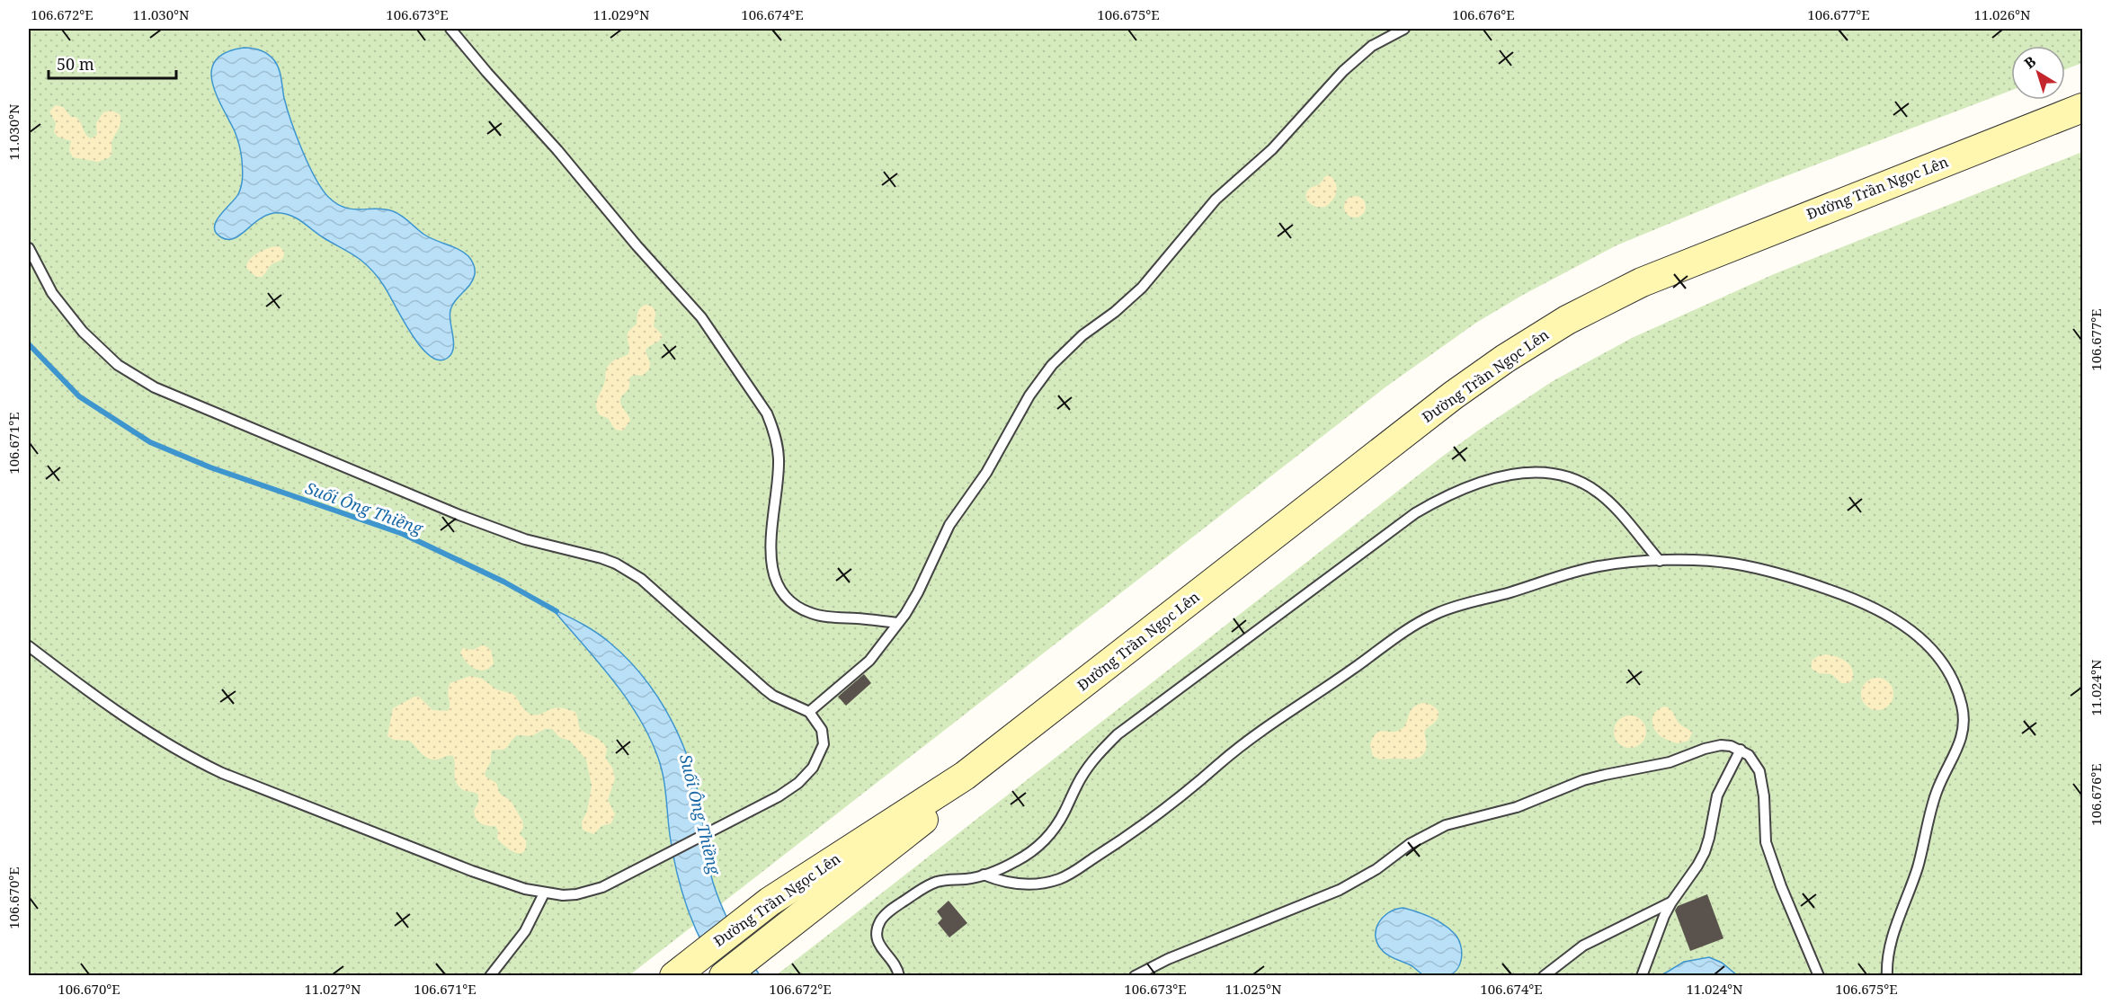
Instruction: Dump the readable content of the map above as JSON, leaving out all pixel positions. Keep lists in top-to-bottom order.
{
  "streets": {
    "street": ["Đường Trần Ngọc Lên"]
  },
  "water": ["Suối Ông Thiềng"],
  "scale_bar": "50 m",
  "north": "top left",
  "coordinates": [
    "106.672°E",
    "11.030°N",
    "106.673°E",
    "11.029°N",
    "106.674°E",
    "106.675°E",
    "106.676°E",
    "106.677°E",
    "11.026°N",
    "106.671°E",
    "11.024°N",
    "106.670°E",
    "11.027°N",
    "11.025°N"
  ]
}
